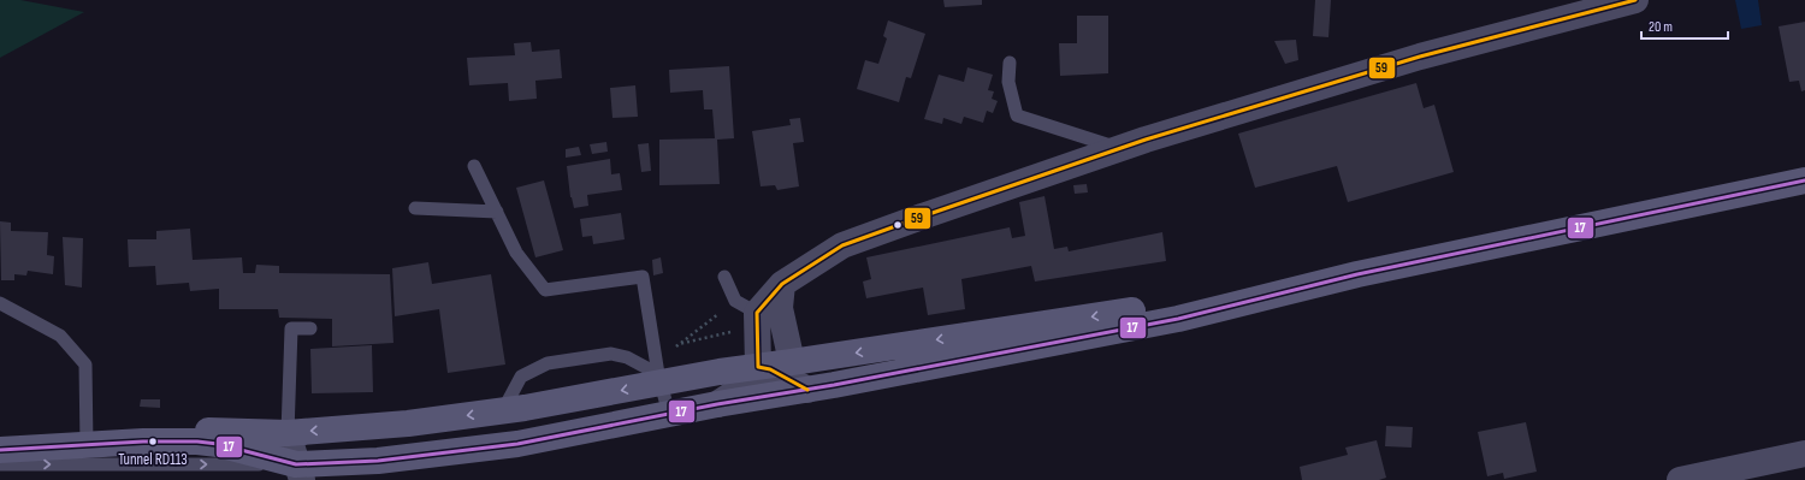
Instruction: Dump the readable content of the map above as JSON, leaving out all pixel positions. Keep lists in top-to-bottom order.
{
  "places": ["Tunnel RD113"],
  "lines": ["transit line 59", "transit line 17"],
  "scale_bar": "20 m"
}
